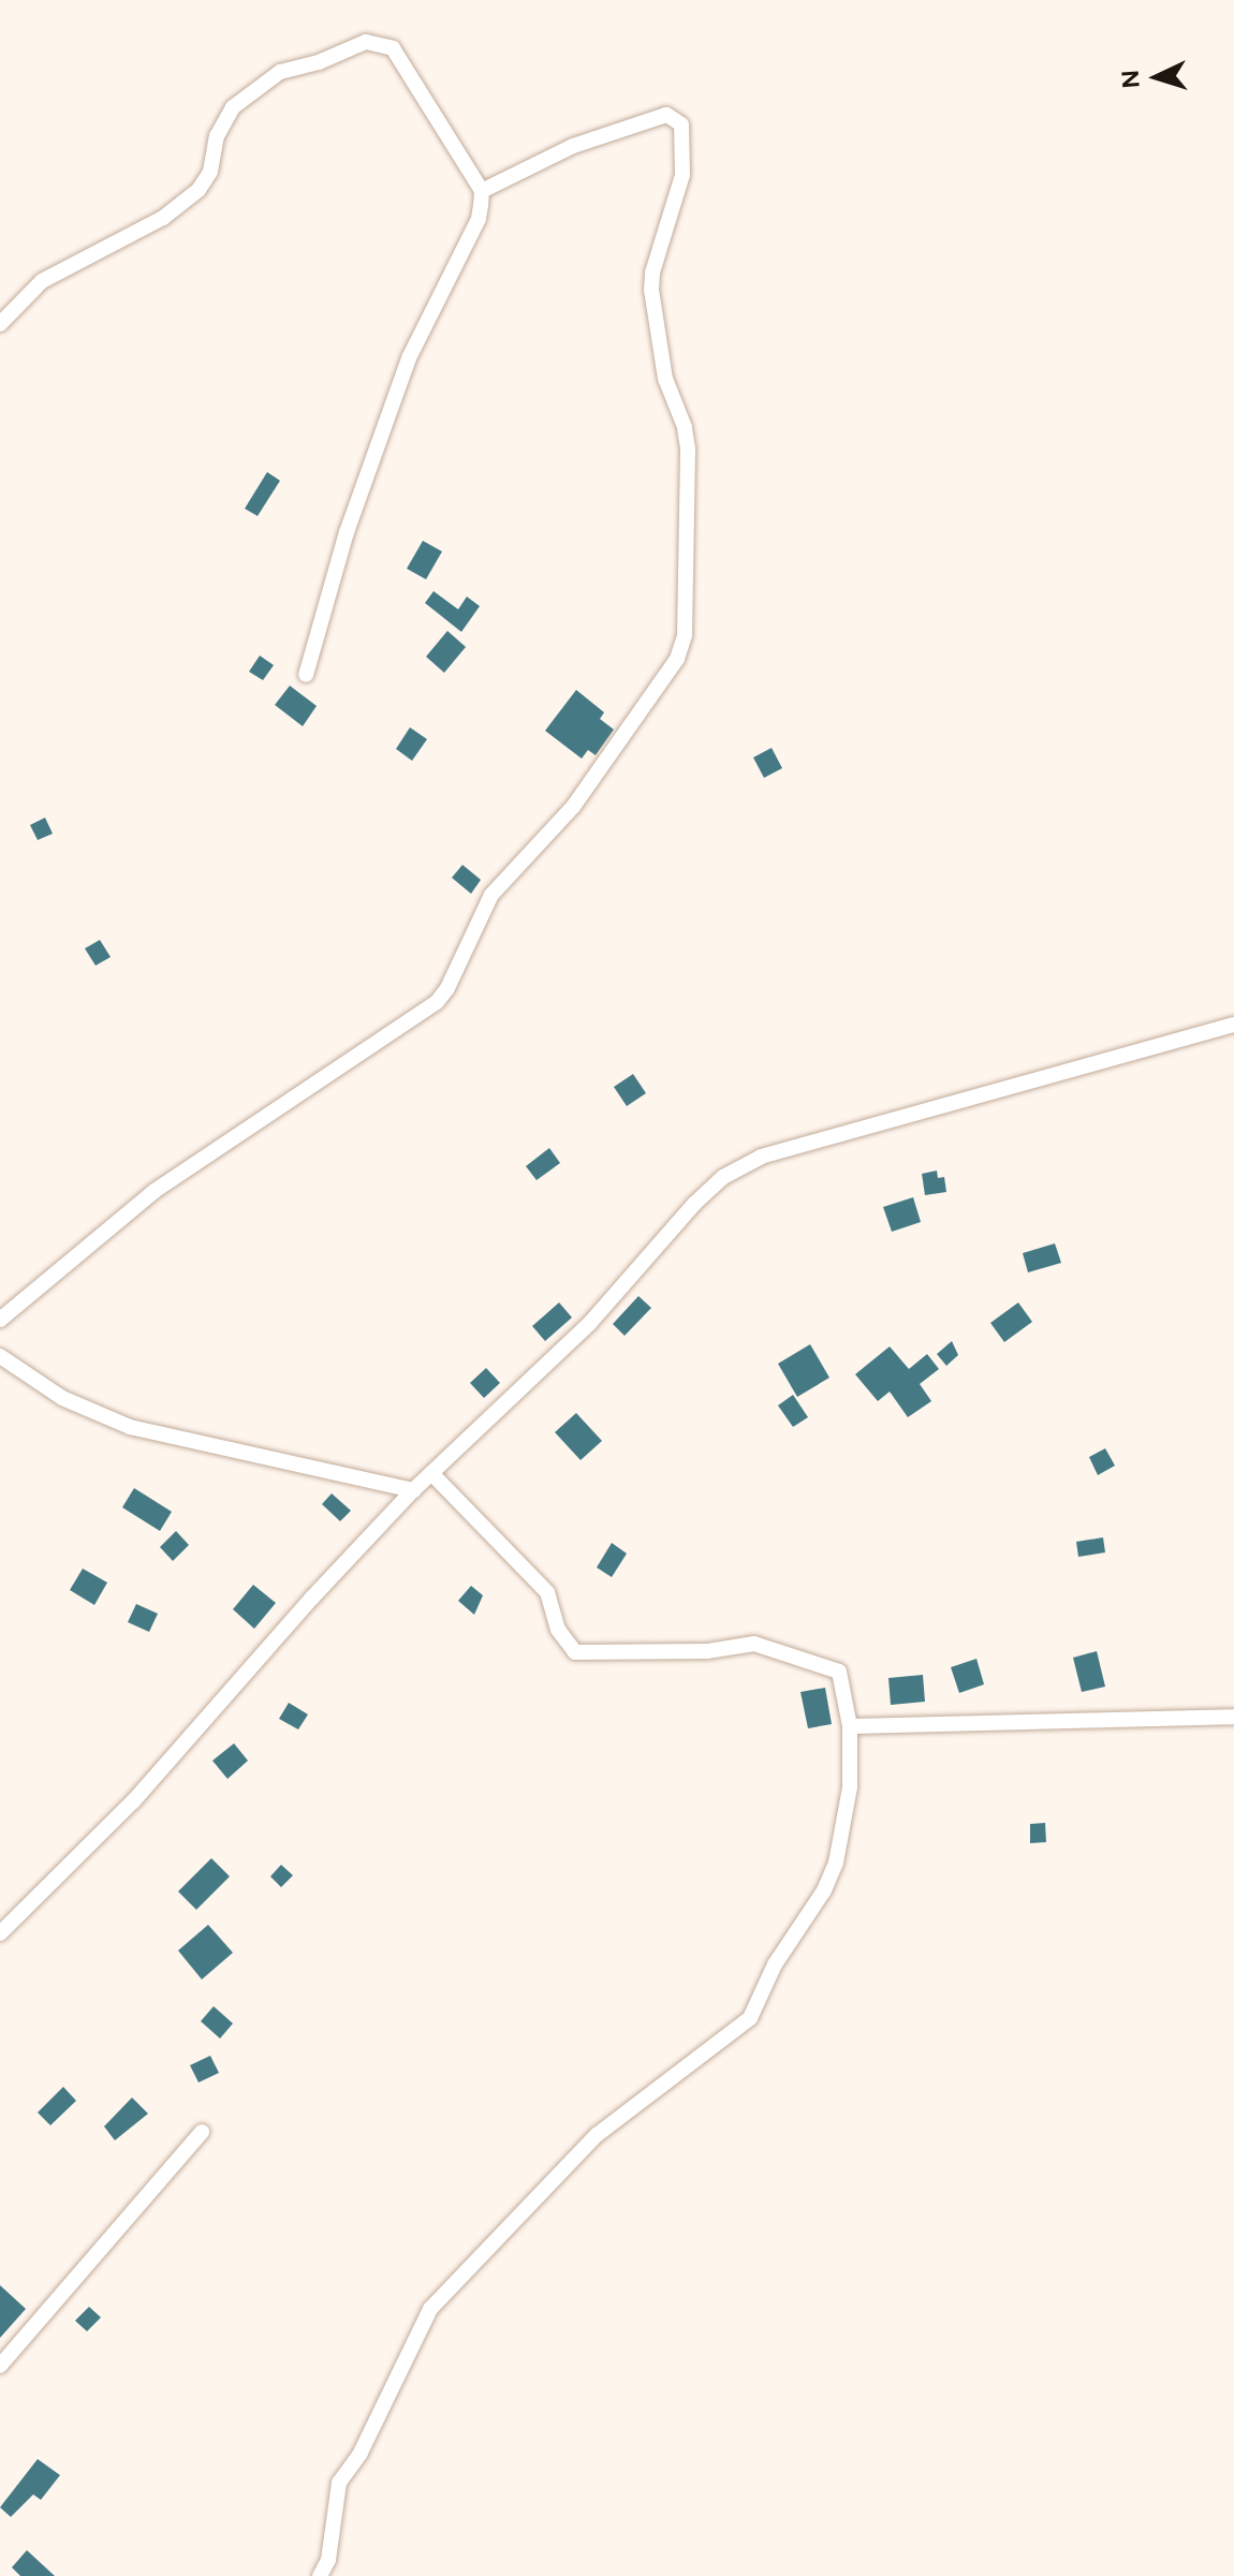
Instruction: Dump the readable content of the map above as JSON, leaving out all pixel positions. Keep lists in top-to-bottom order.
{
  "north": "left"
}
